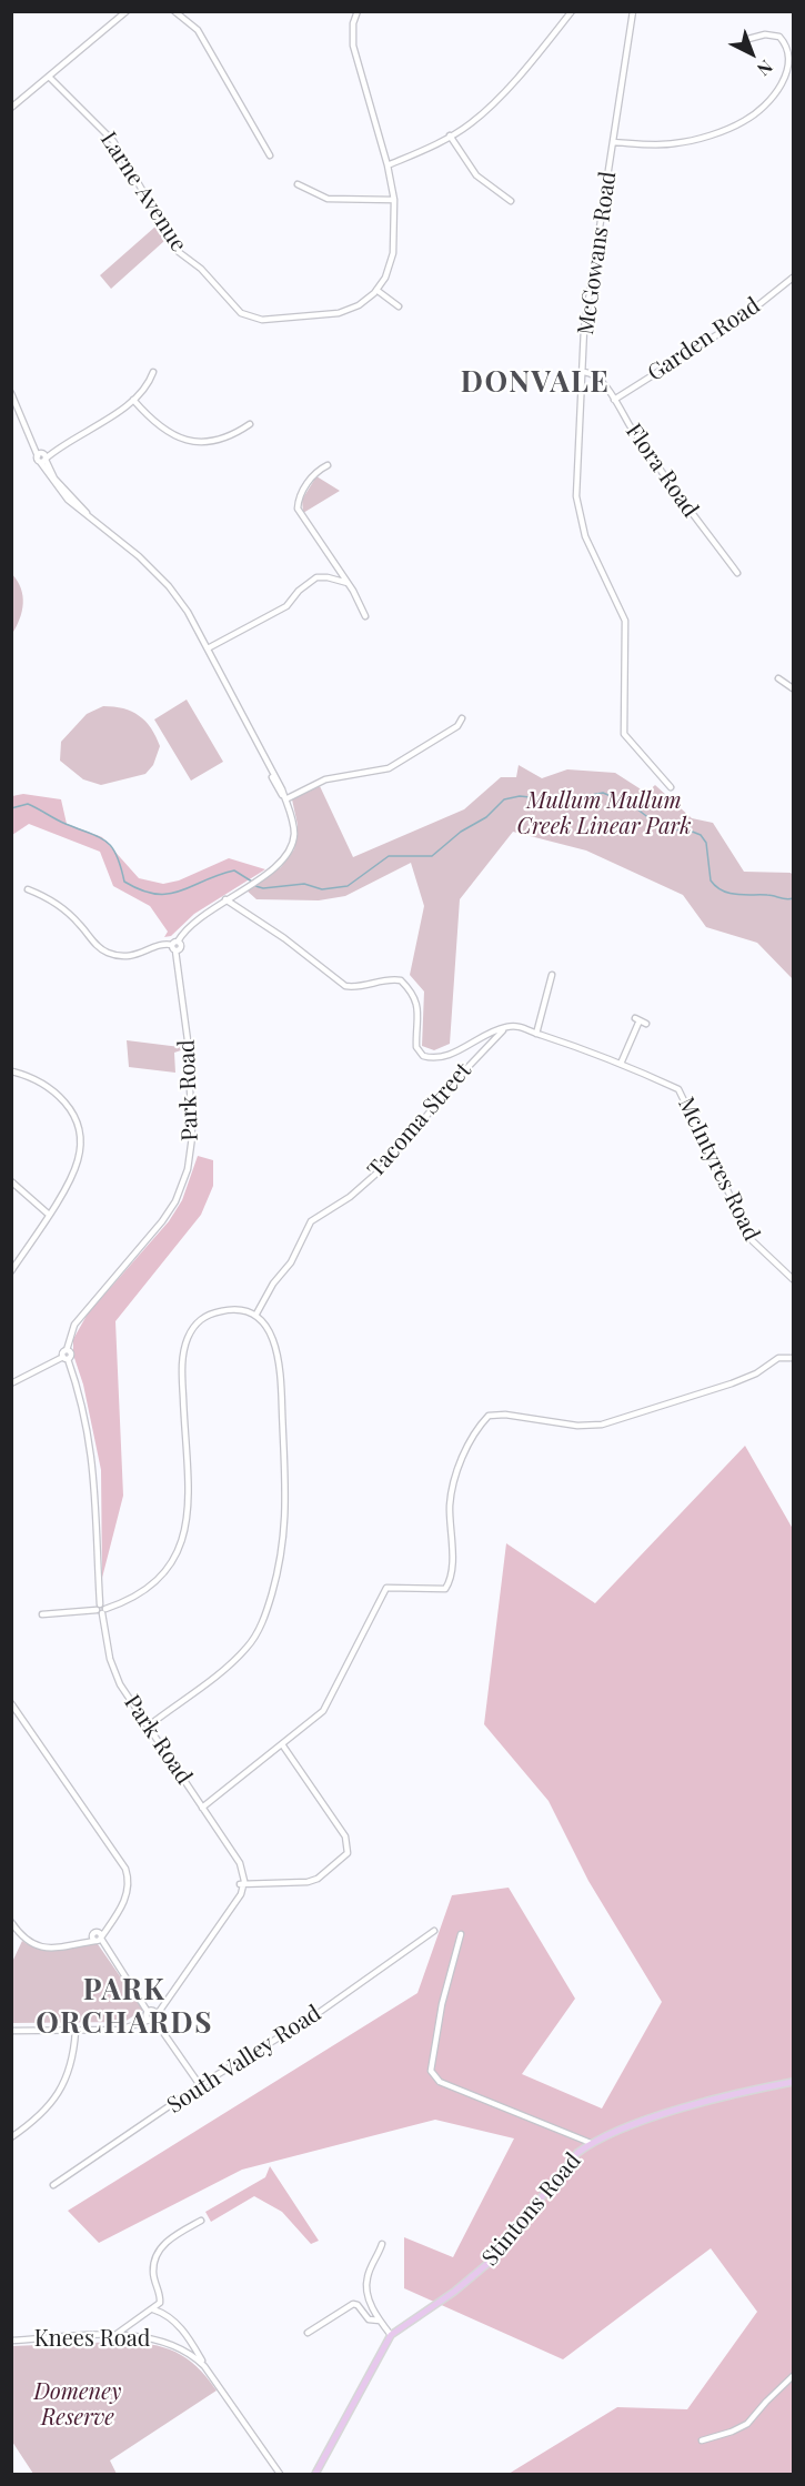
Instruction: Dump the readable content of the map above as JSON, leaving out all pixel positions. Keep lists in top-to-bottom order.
{
  "streets": {
    "main road": ["Stintons Road"],
    "street": [
      "Larne Avenue",
      "McGowans Road",
      "Garden Road",
      "Flora Road",
      "Park Road",
      "Tacoma Street",
      "McIntyres Road",
      "South Valley Road",
      "Knees Road"
    ]
  },
  "crossings": [
    ["McGowans Road", "Flora Road"],
    ["Garden Road", "Flora Road"],
    ["Tacoma Street", "McIntyres Road"]
  ],
  "districts": ["DONVALE", "PARK ORCHARDS"],
  "parks": ["Mullum Mullum Creek Linear Park", "Domeney Reserve"],
  "north": "bottom right"
}
